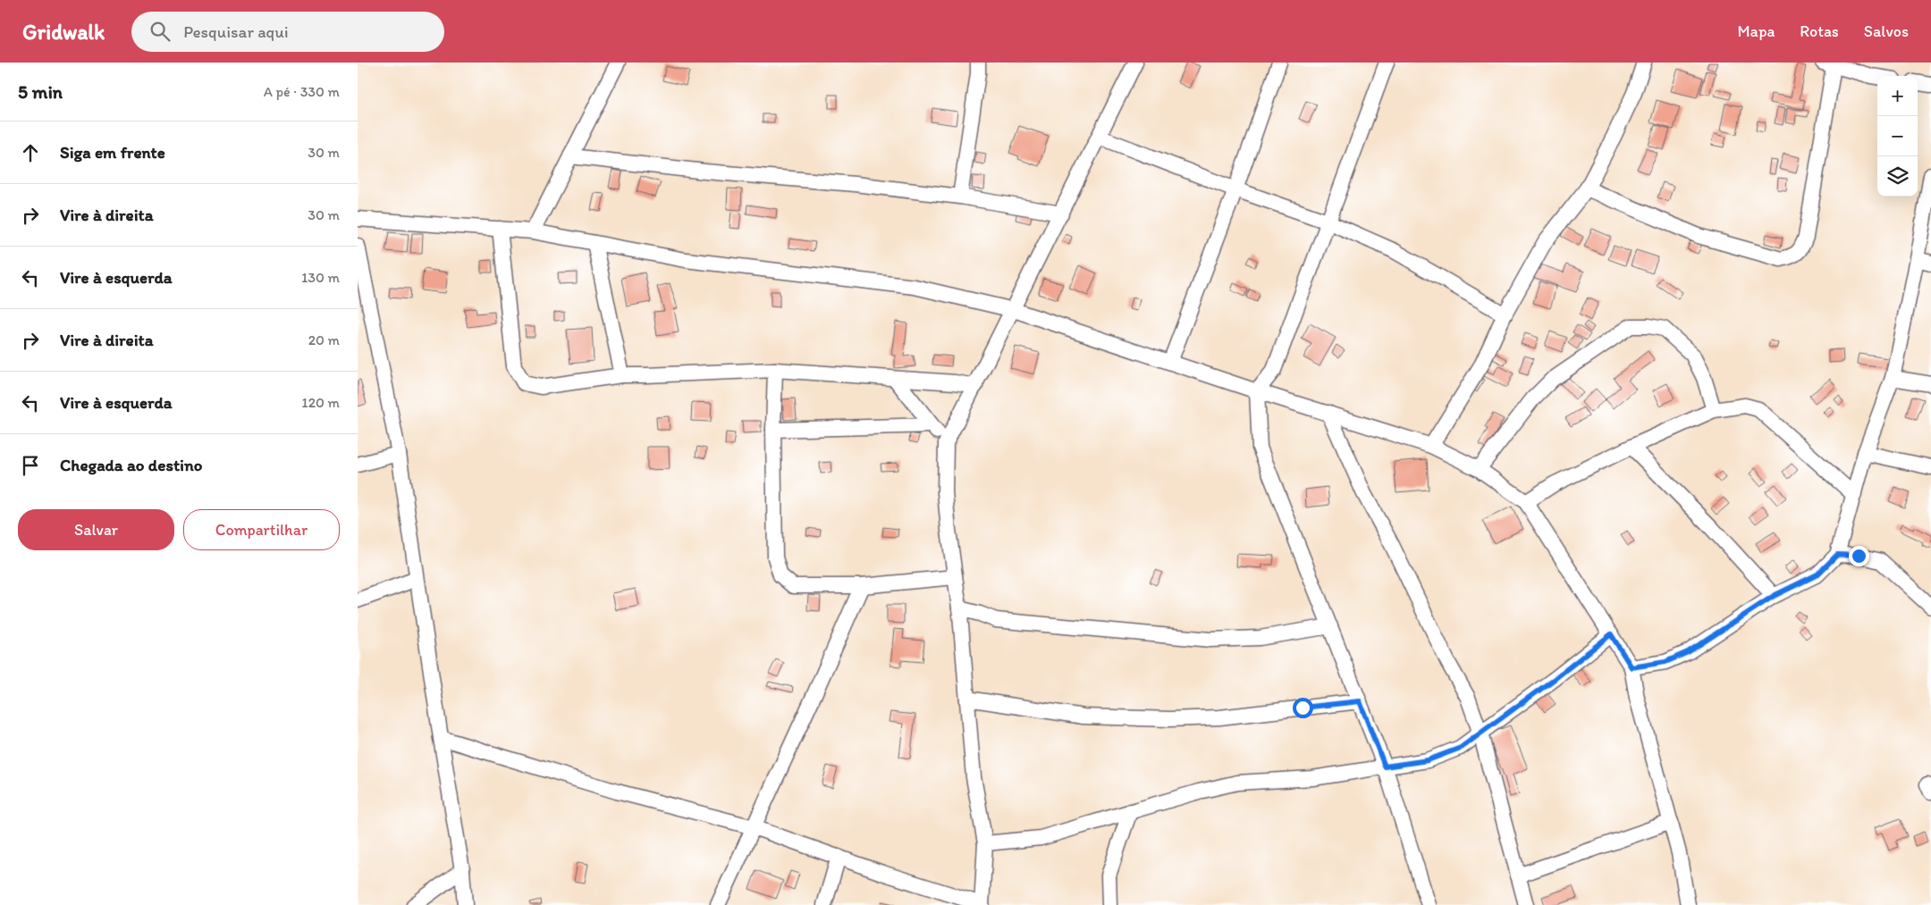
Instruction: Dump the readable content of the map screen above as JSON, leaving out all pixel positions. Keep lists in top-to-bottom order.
{
  "page": {
    "header": "Gridwalk",
    "search": "Pesquisar aqui",
    "nav": ["Mapa", "Rotas", "Salvos"],
    "heading": ["5 min", "A pé · 330 m"],
    "map_buttons": ["+", "−"],
    "list": [
      ["Siga em frente", "30 m"],
      ["Vire à direita", "30 m"],
      ["Vire à esquerda", "130 m"],
      ["Vire à direita", "20 m"],
      ["Vire à esquerda", "120 m"],
      "Chegada ao destino"
    ],
    "buttons": ["Salvar", "Compartilhar"]
  }
}
